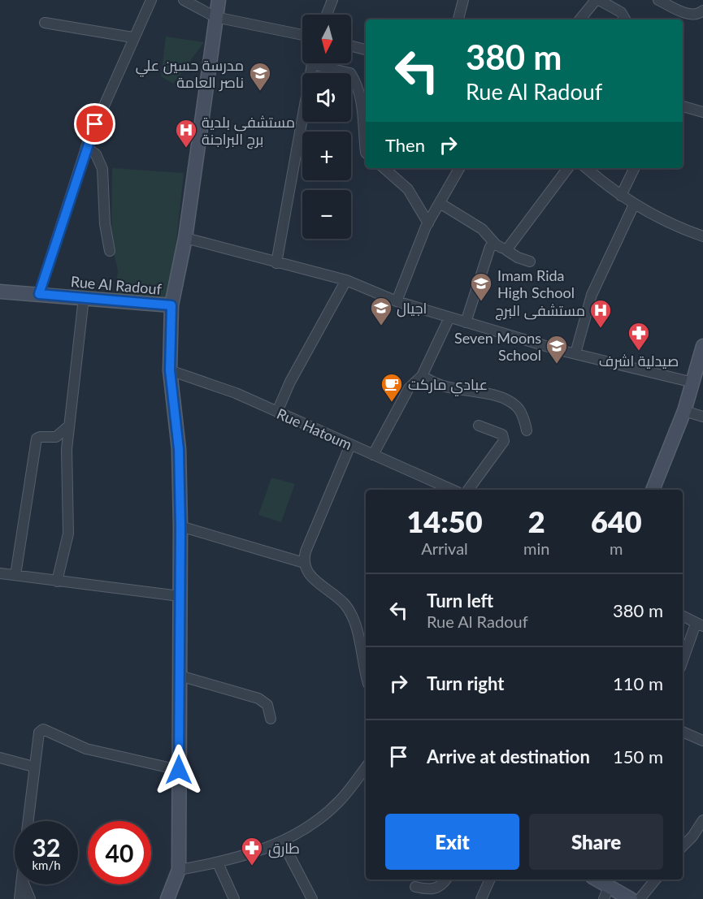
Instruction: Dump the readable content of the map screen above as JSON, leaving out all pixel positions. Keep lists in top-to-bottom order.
{
  "streets": {
    "street": ["Rue Al Radouf", "Rue Hatoum"]
  },
  "places": {
    "school or university": [
      "مدرسة حسين علي ناصر العامة",
      "Imam Rida High School",
      "اجيال",
      "Seven Moons School"
    ],
    "hospital": ["مستشفی بلدیة برج البراجنة", "مستشفى البرج"],
    "pharmacy": ["صيدلية اشرف", "طارق"],
    "cafe": ["عبادي ماركت"]
  },
  "north": "bottom",
  "page": {
    "map_buttons": ["+", "−"],
    "turn": ["380 m", "Rue Al Radouf"],
    "then": "Then",
    "eta": [
      "14:50",
      "Arrival",
      "2",
      "min",
      "640",
      "m"
    ],
    "list": [
      {
        "name": "Turn left",
        "note": "Rue Al Radouf",
        "value": "380 m"
      },
      {
        "name": "Turn right",
        "value": "110 m"
      },
      {
        "name": "Arrive at destination",
        "value": "150 m"
      }
    ],
    "buttons": ["Exit", "Share"],
    "speed": "32 km/h",
    "limit": "40"
  }
}
